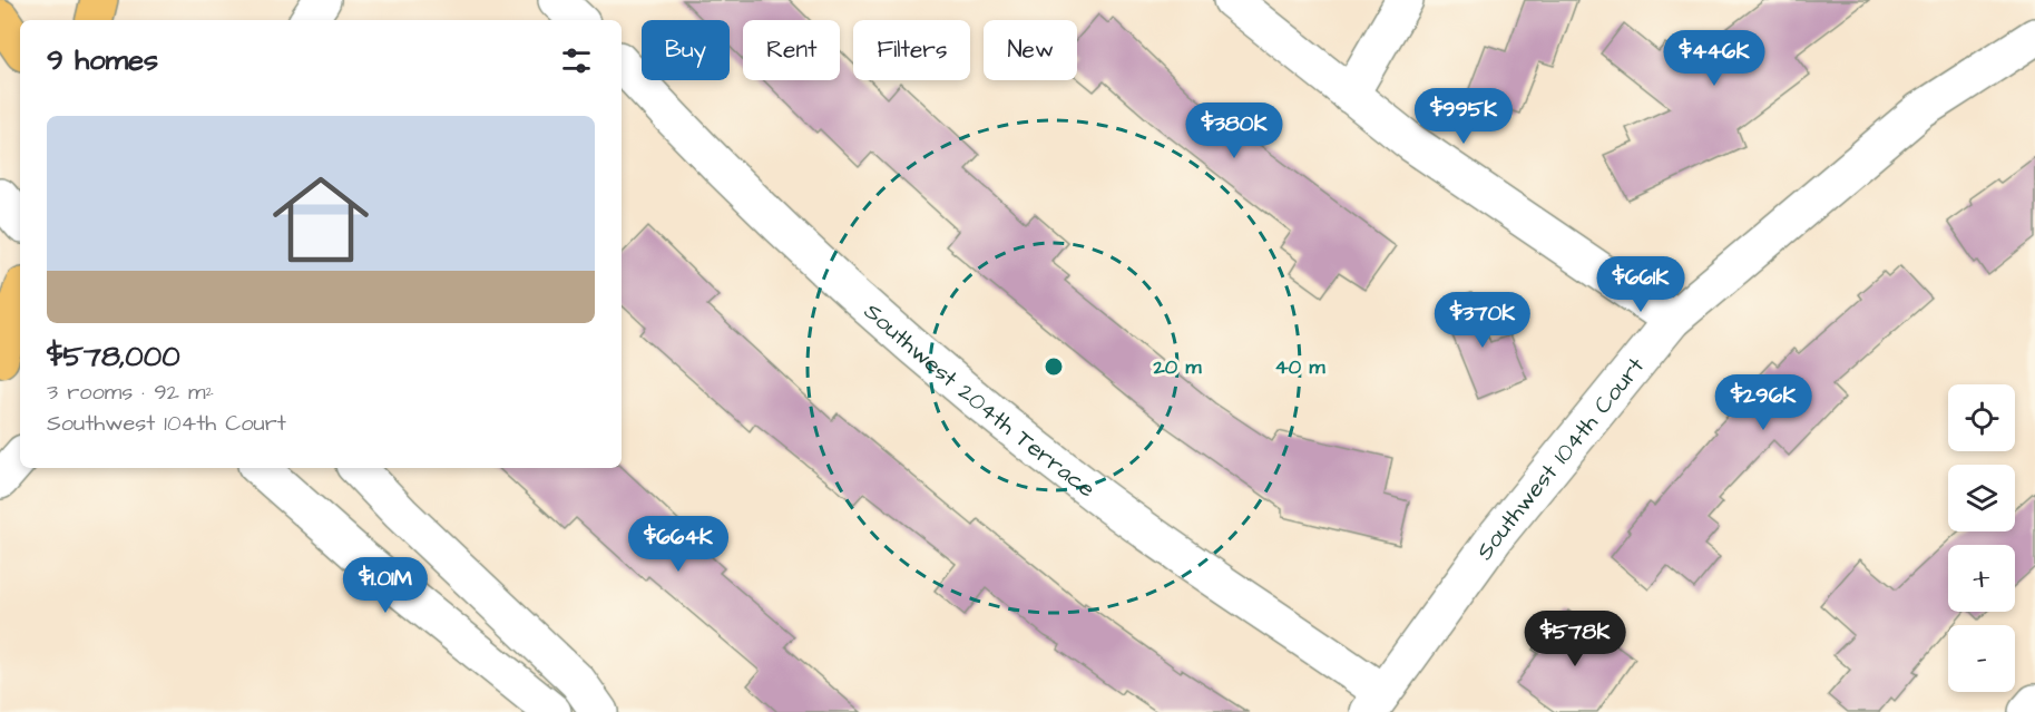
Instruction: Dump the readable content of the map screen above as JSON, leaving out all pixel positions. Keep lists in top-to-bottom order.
{
  "streets": {
    "street": ["Southwest 204th Terrace", "Southwest 104th Court"]
  },
  "crossings": [
    ["Southwest 204th Terrace", "Southwest 104th Court"]
  ],
  "page": {
    "chip": [
      "Buy",
      "Rent",
      "Filters",
      "New"
    ],
    "heading": "9 homes",
    "price": [
      "$446K",
      "$995K",
      "$380K",
      "$661K",
      "$370K",
      "$296K",
      "$664K",
      "$1.01M",
      "$578K"
    ],
    "list": [
      {
        "name": "$578,000",
        "note": "3 rooms · 92 m² · Southwest 104th Court"
      }
    ],
    "map_buttons": ["+", "−"]
  },
  "rings": ["20 m", "40 m"]
}
